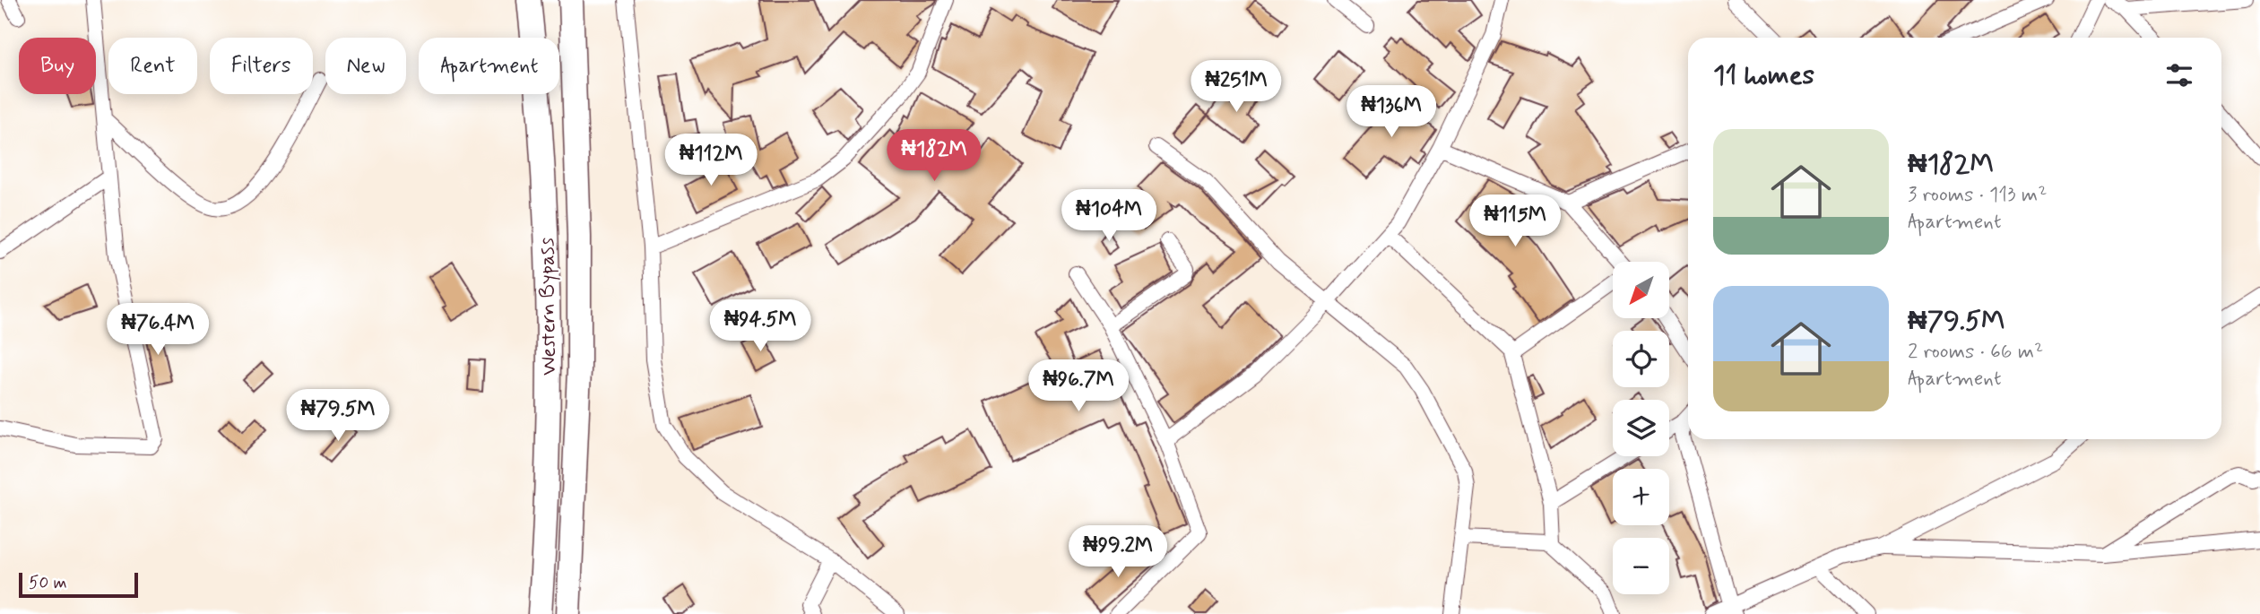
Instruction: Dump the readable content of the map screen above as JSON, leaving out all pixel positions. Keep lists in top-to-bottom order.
{
  "streets": {
    "main road": ["Western Bypass"]
  },
  "scale_bar": "50 m",
  "north": "bottom left",
  "page": {
    "chip": [
      "Buy",
      "Rent",
      "Filters",
      "New",
      "Apartment"
    ],
    "heading": "11 homes",
    "price": [
      "₦251M",
      "₦136M",
      "₦182M",
      "₦112M",
      "₦104M",
      "₦115M",
      "₦94.5M",
      "₦76.4M",
      "₦96.7M",
      "₦79.5M",
      "₦99.2M"
    ],
    "list": [
      {
        "name": "₦182M",
        "note": "3 rooms · 113 m² · Apartment"
      },
      {
        "name": "₦79.5M",
        "note": "2 rooms · 66 m² · Apartment"
      }
    ],
    "map_buttons": ["+", "−"],
    "scale": "50 m"
  }
}
